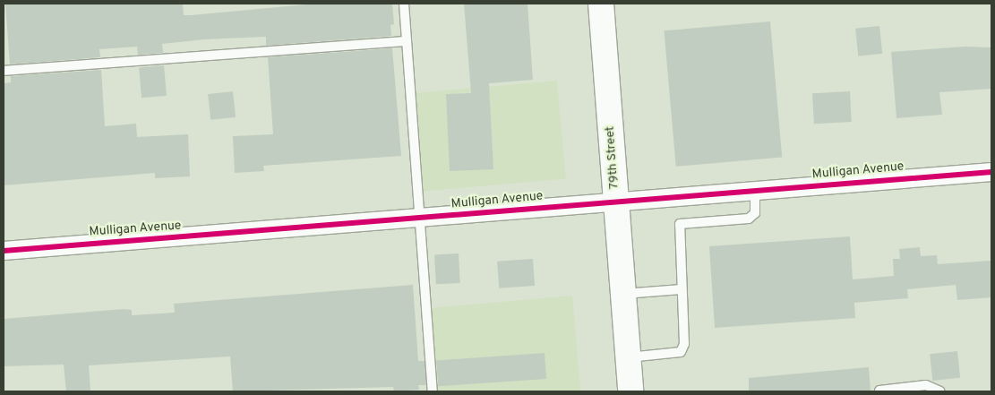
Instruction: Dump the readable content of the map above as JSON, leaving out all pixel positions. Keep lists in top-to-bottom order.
{
  "streets": {
    "main road": ["79th Street"],
    "street": ["Mulligan Avenue"]
  },
  "crossings": [
    ["79th Street", "Mulligan Avenue"]
  ]
}
